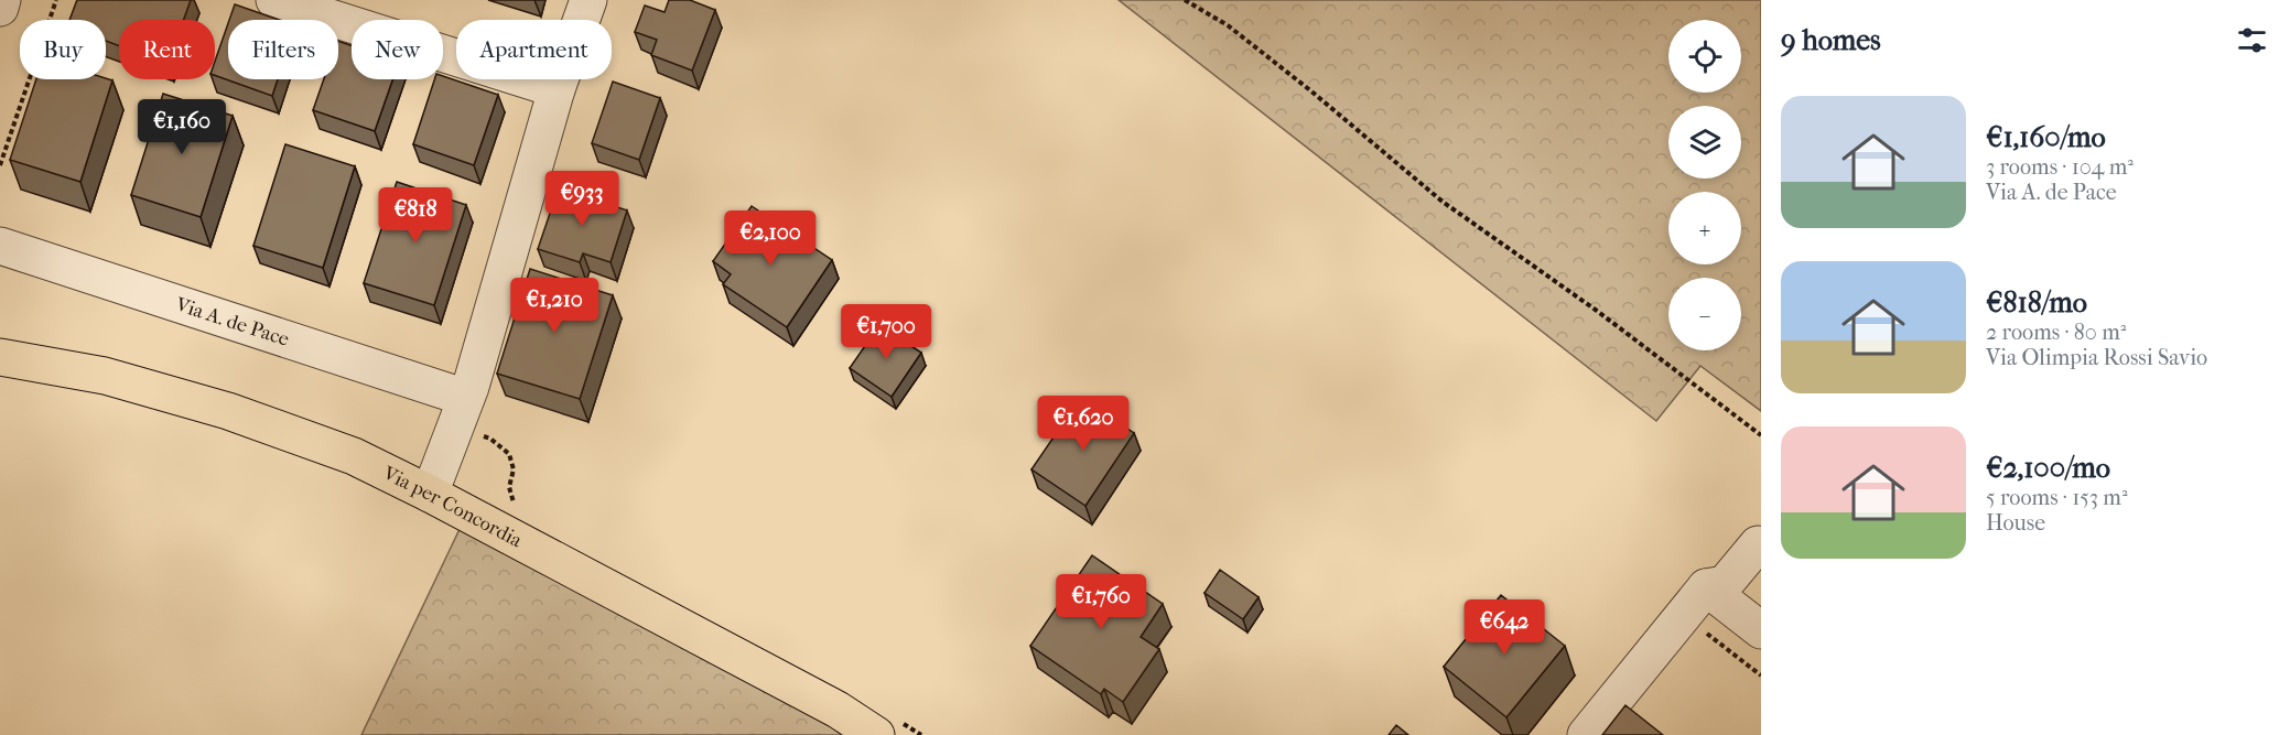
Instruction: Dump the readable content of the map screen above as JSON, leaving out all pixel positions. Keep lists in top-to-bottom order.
{
  "streets": {
    "main road": ["Via per Concordia"],
    "street": ["Via A. de Pace"]
  },
  "page": {
    "heading": "9 homes",
    "map_buttons": ["+", "−"],
    "chip": [
      "Buy",
      "Rent",
      "Filters",
      "New",
      "Apartment"
    ],
    "list": [
      {
        "name": "€1,160/mo",
        "note": "3 rooms · 104 m² · Via A. de Pace"
      },
      {
        "name": "€818/mo",
        "note": "2 rooms · 80 m² · Via Olimpia Rossi Savio"
      },
      {
        "name": "€2,100/mo",
        "note": "5 rooms · 153 m² · House"
      }
    ],
    "price": [
      "€1,160",
      "€933",
      "€818",
      "€2,100",
      "€1,210",
      "€1,700",
      "€1,620",
      "€1,760",
      "€642"
    ]
  }
}
